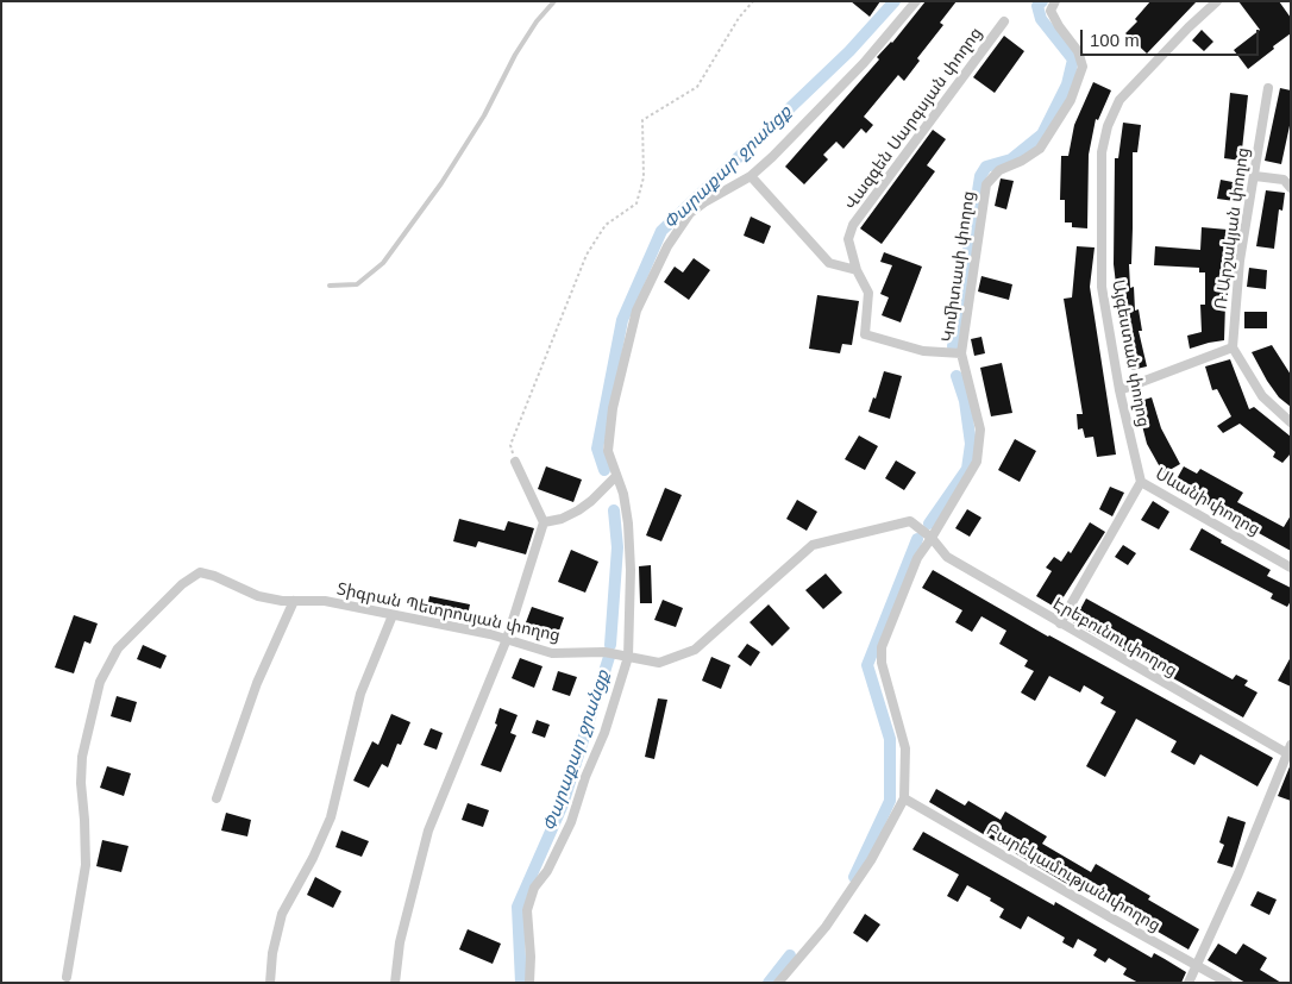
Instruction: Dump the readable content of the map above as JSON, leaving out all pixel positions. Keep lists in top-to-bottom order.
{
  "streets": {
    "street": [
      "Վազգեն Սարգսյան փողոց",
      "Ռ.Արշակյան փողոց",
      "Կոմիտասի փողոց",
      "Այգեստան փողոց",
      "Սևանի փողոց",
      "Տիգրան Պետրոսյան փողոց",
      "Էրեբունու փողոց",
      "Բարեկամության փողոց"
    ]
  },
  "crossings": [
    ["Վազգեն Սարգսյան փողոց", "Կոմիտասի փողոց"],
    ["Կոմիտասի փողոց", "Տիգրան Պետրոսյան փողոց"],
    ["Կոմիտասի փողոց", "Էրեբունու փողոց"],
    ["Կոմիտասի փողոց", "Բարեկամության փողոց"],
    ["Այգեստան փողոց", "Սևանի փողոց"],
    ["Տիգրան Պետրոսյան փողոց", "Էրեբունու փողոց"]
  ],
  "water": ["Փարաքար ջրանցք"],
  "scale_bar": "100 m"
}
